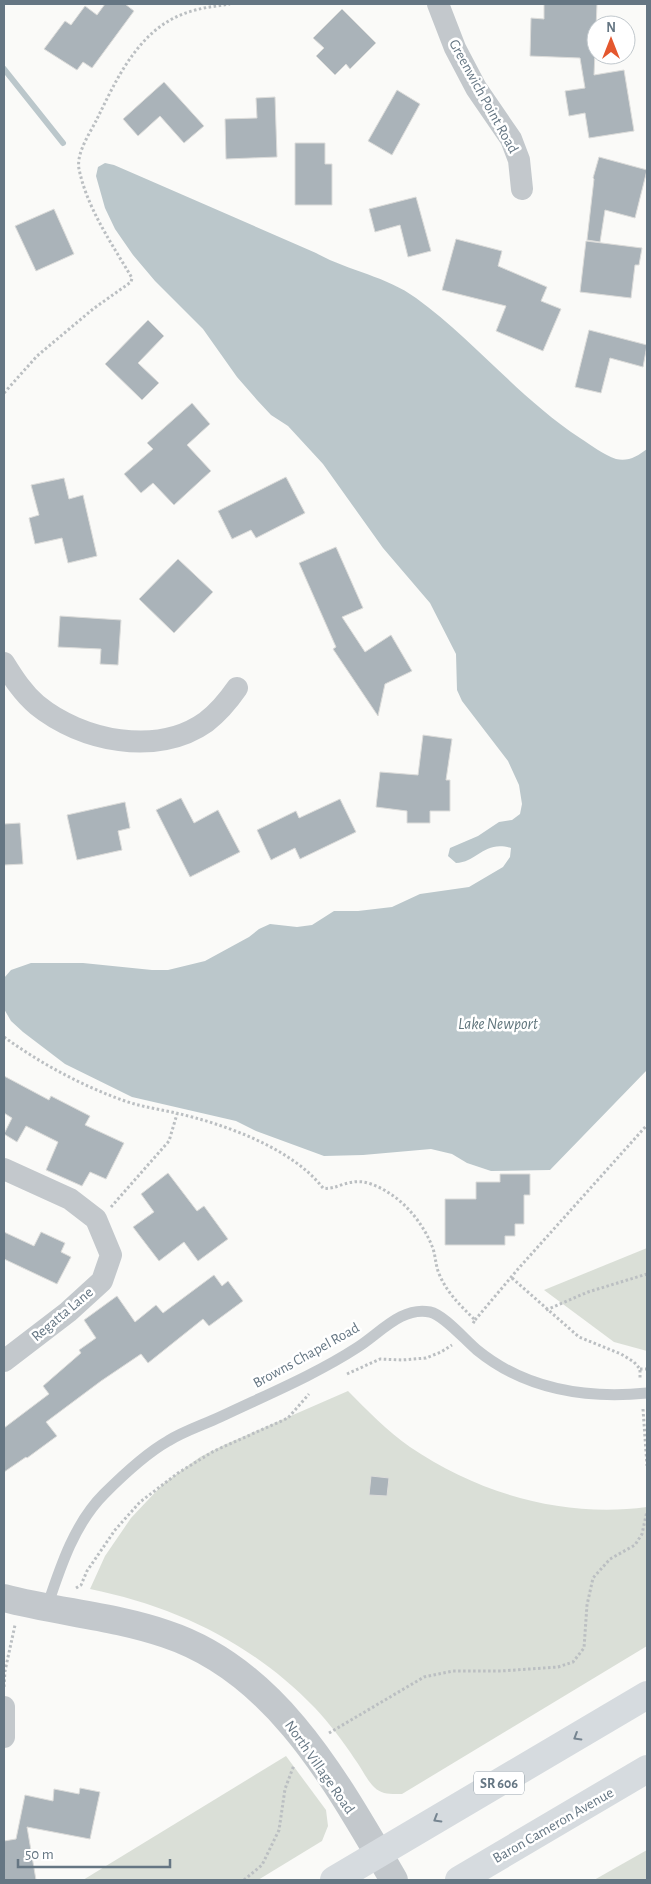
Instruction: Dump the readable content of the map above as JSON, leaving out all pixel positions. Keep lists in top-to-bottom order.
{
  "streets": {
    "main road": ["SR 606", "Baron Cameron Avenue"],
    "street": ["Greenwich Point Road", "Regatta Lane", "North Village Road"],
    "lane": ["Browns Chapel Road"]
  },
  "crossings": [
    ["Browns Chapel Road", "North Village Road"],
    ["North Village Road", "SR 606"]
  ],
  "water": ["Lake Newport"],
  "scale_bar": "50 m",
  "north": "top"
}
